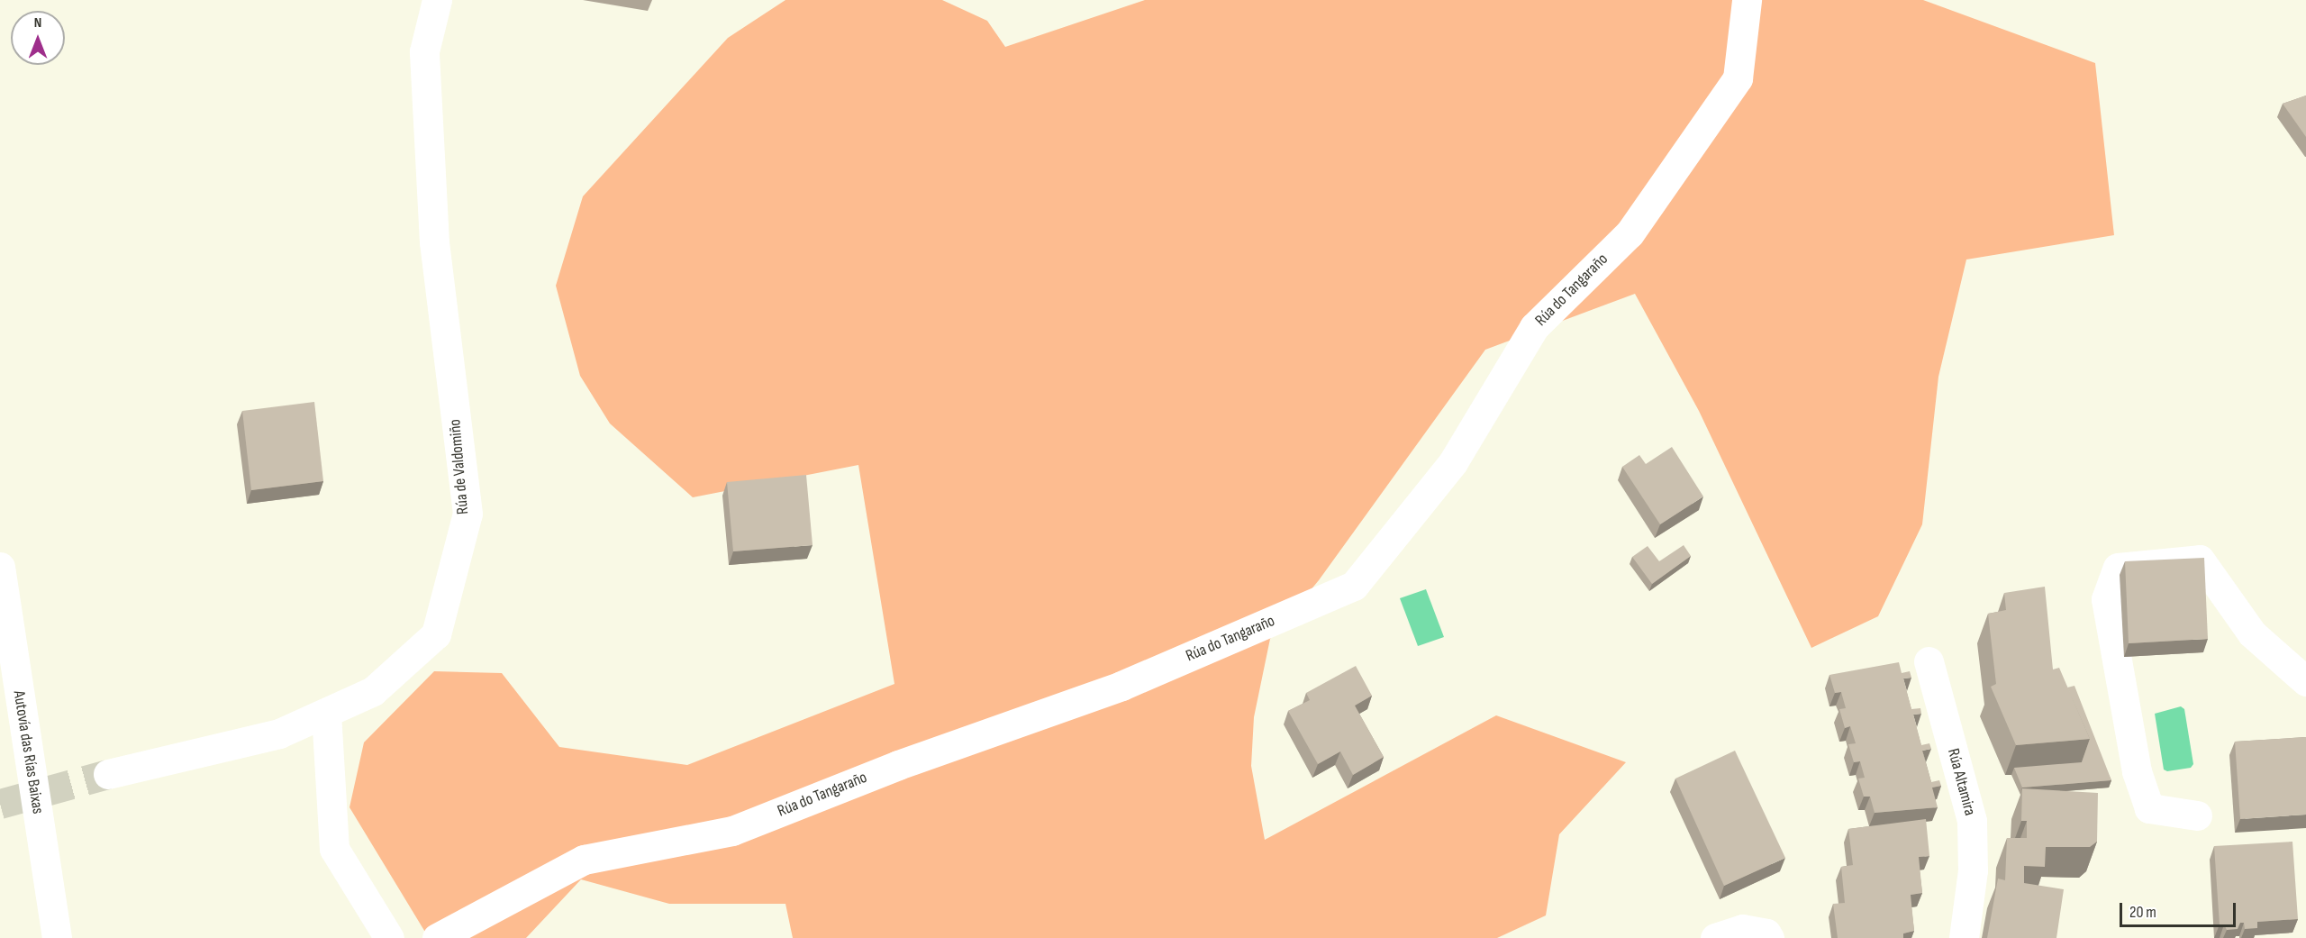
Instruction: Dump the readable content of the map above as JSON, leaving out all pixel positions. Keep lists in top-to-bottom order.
{
  "streets": {
    "main road": [
      "Rúa do Tangaraño",
      "Rúa de Valdomiño",
      "Autovía das Rías Baixas",
      "Rúa Altamira"
    ]
  },
  "scale_bar": "20 m",
  "north": "top"
}
